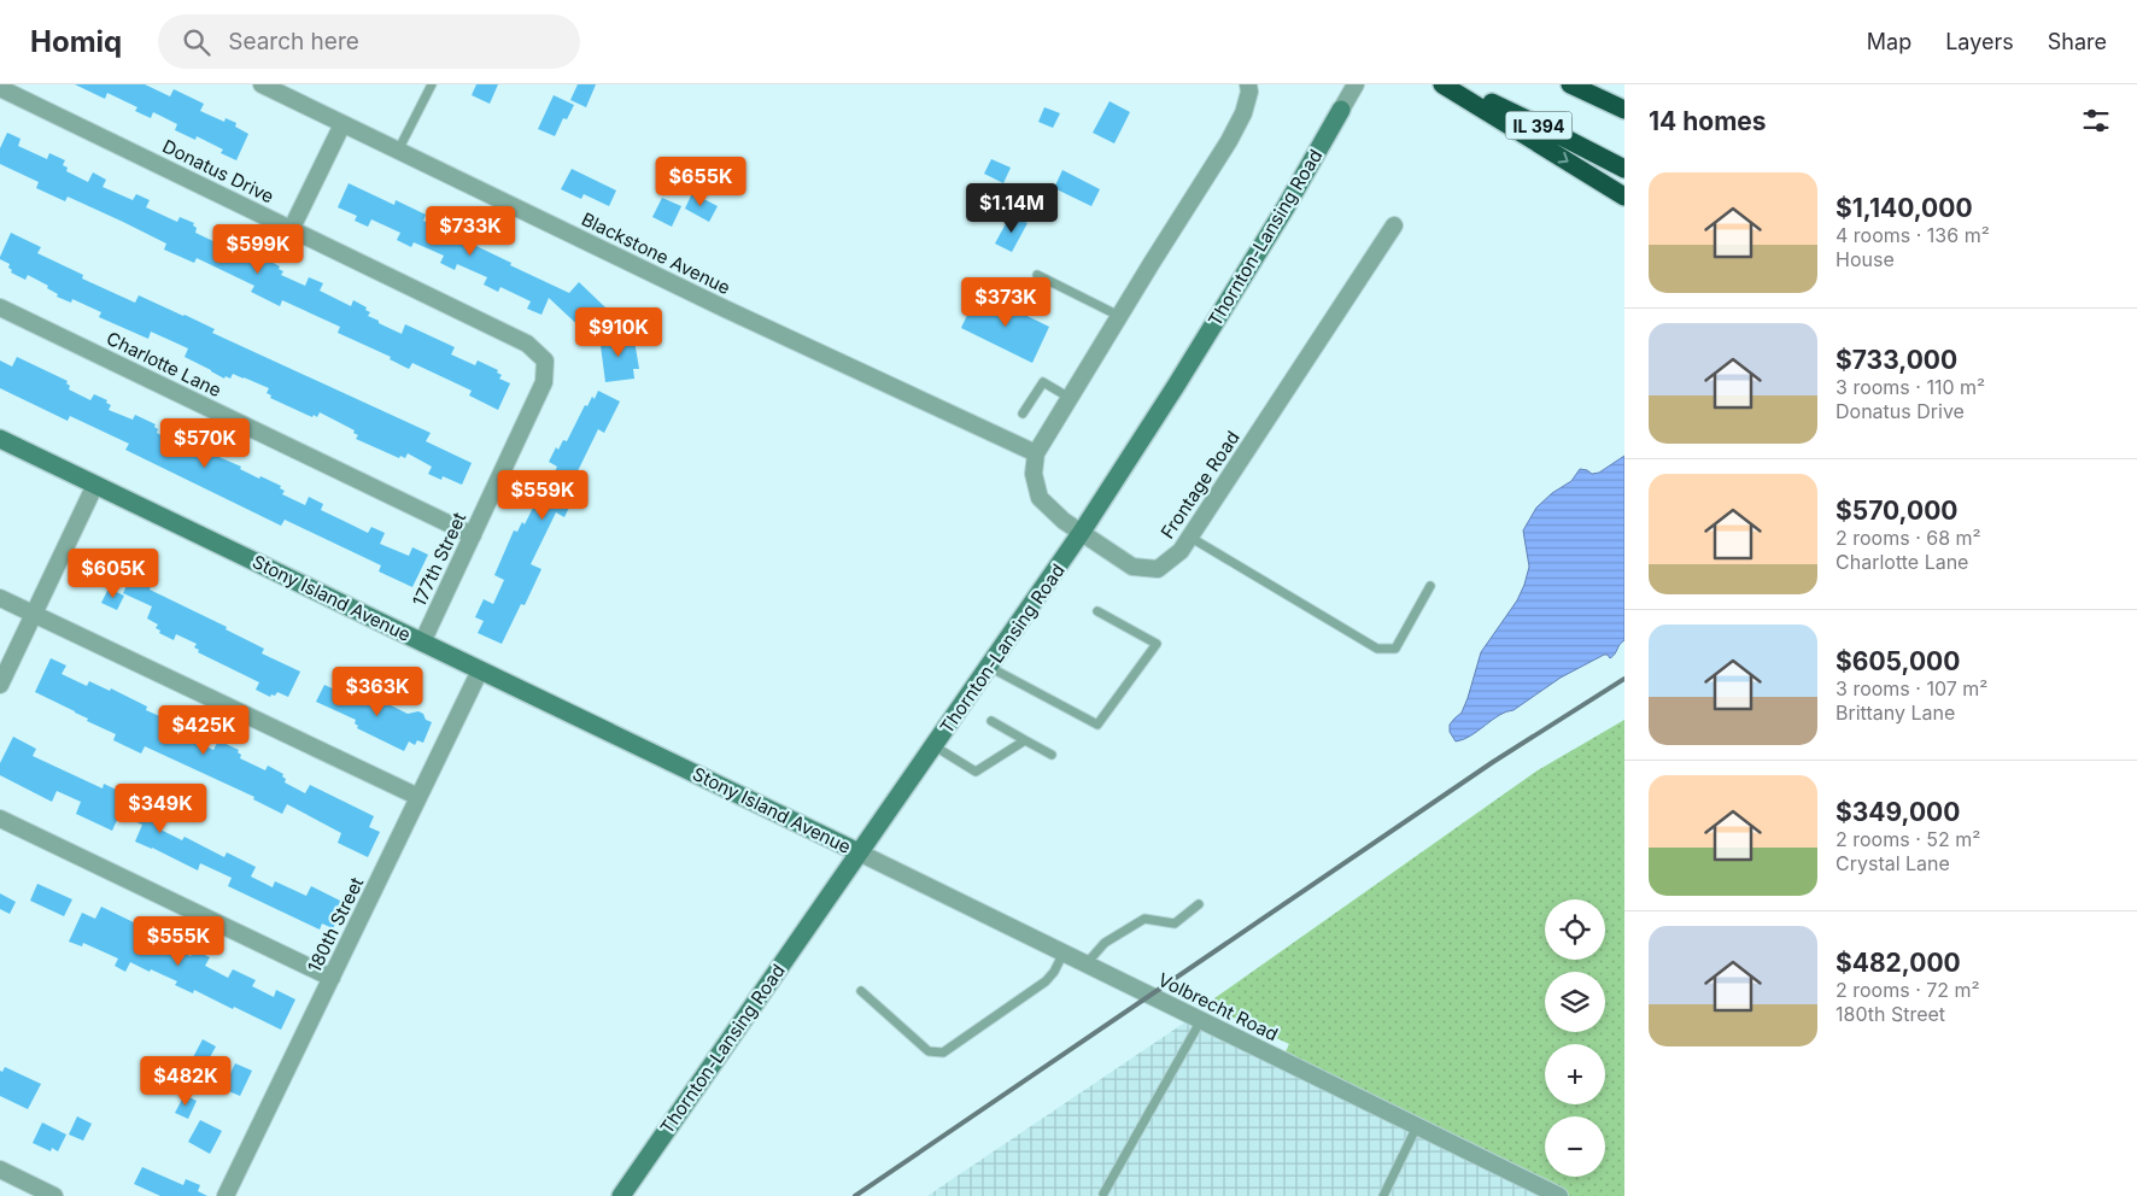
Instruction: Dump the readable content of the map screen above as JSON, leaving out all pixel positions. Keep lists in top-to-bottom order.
{
  "streets": {
    "highway": ["IL 394"],
    "street": [
      "Donatus Drive",
      "Thornton-Lansing Road",
      "Blackstone Avenue",
      "Charlotte Lane",
      "Frontage Road",
      "177th Street",
      "Stony Island Avenue",
      "180th Street",
      "Volbrecht Road"
    ]
  },
  "crossings": [
    ["Donatus Drive", "177th Street"],
    ["Thornton-Lansing Road", "Frontage Road"],
    ["Thornton-Lansing Road", "Stony Island Avenue"],
    ["Thornton-Lansing Road", "Volbrecht Road"],
    ["Blackstone Avenue", "Frontage Road"],
    ["Charlotte Lane", "177th Street"],
    ["177th Street", "Stony Island Avenue"],
    ["Stony Island Avenue", "180th Street"],
    ["Stony Island Avenue", "Volbrecht Road"]
  ],
  "page": {
    "header": "Homiq",
    "search": "Search here",
    "nav": ["Map", "Layers", "Share"],
    "heading": "14 homes",
    "price": [
      "$655K",
      "$1.14M",
      "$733K",
      "$599K",
      "$373K",
      "$910K",
      "$570K",
      "$559K",
      "$605K",
      "$363K",
      "$425K",
      "$349K",
      "$555K",
      "$482K"
    ],
    "list": [
      {
        "name": "$1,140,000",
        "note": "4 rooms · 136 m² · House"
      },
      {
        "name": "$733,000",
        "note": "3 rooms · 110 m² · Donatus Drive"
      },
      {
        "name": "$570,000",
        "note": "2 rooms · 68 m² · Charlotte Lane"
      },
      {
        "name": "$605,000",
        "note": "3 rooms · 107 m² · Brittany Lane"
      },
      {
        "name": "$349,000",
        "note": "2 rooms · 52 m² · Crystal Lane"
      },
      {
        "name": "$482,000",
        "note": "2 rooms · 72 m² · 180th Street"
      }
    ],
    "map_buttons": ["+", "−"]
  }
}
